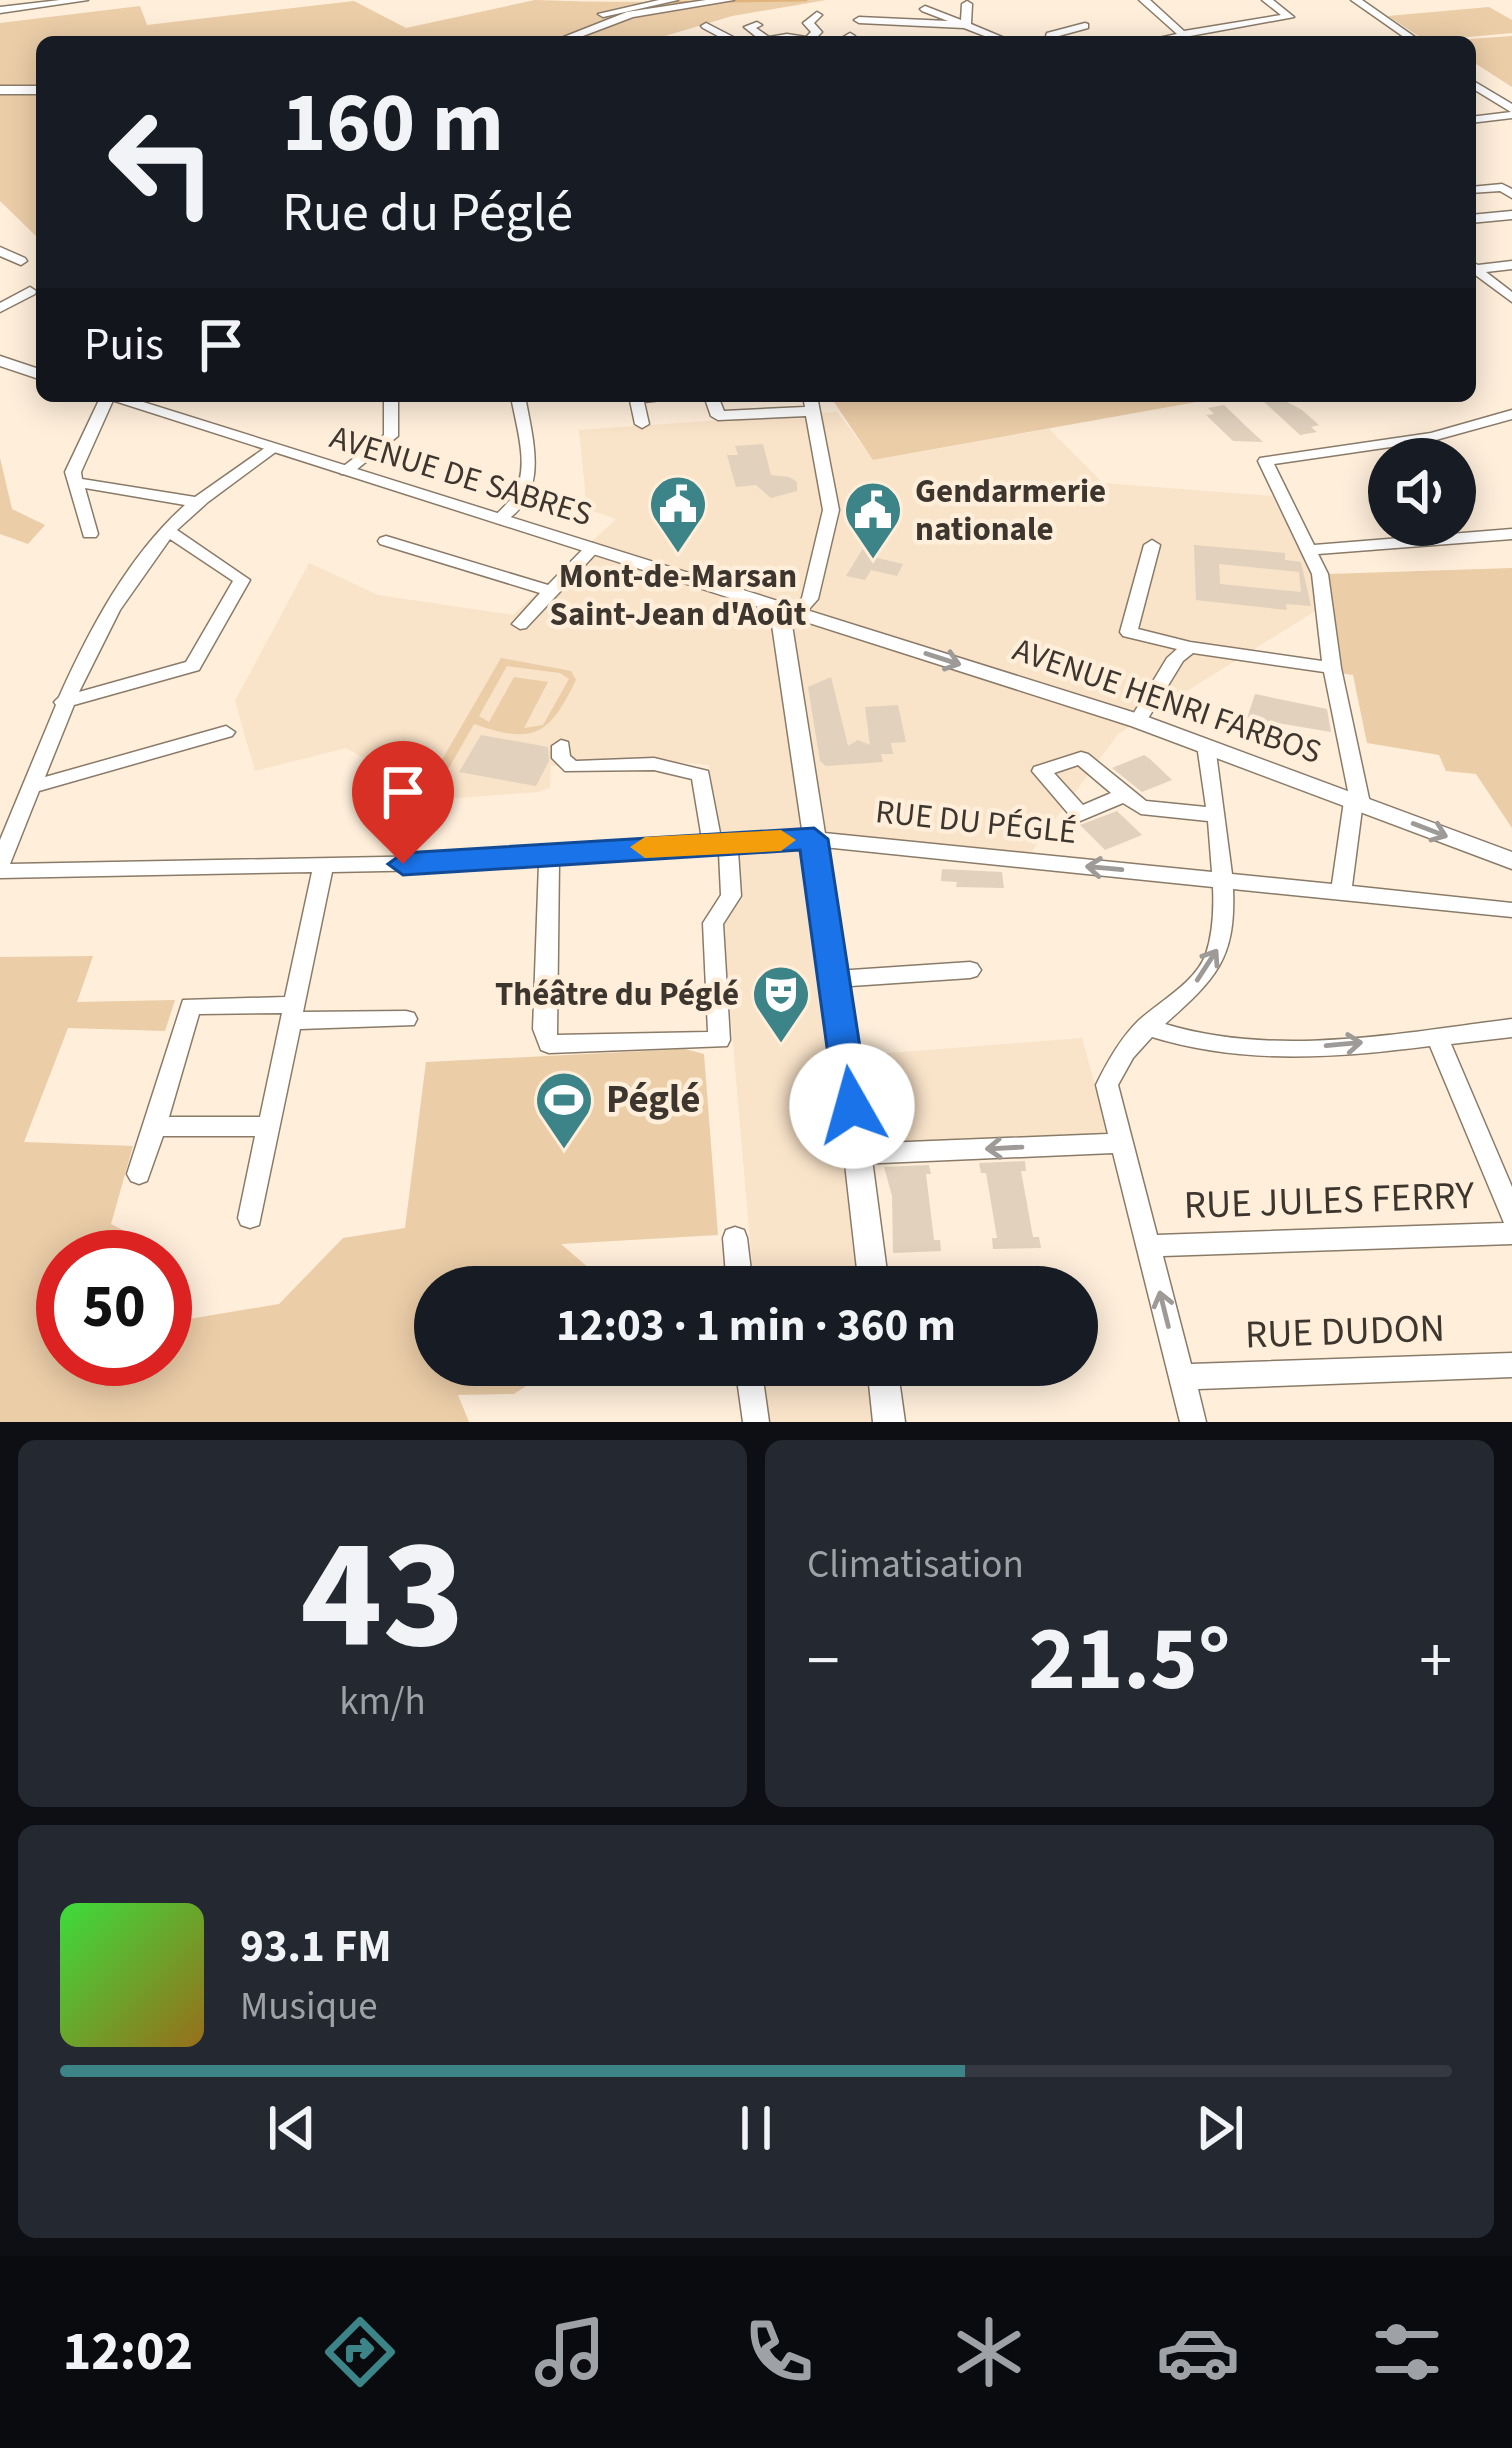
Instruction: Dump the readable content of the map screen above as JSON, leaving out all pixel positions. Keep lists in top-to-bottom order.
{
  "streets": {
    "main road": ["AVENUE DE SABRES", "AVENUE HENRI FARBOS"],
    "street": ["RUE DU PÉGLÉ", "RUE JULES FERRY", "RUE DUDON"]
  },
  "crossings": [
    ["AVENUE DE SABRES", "AVENUE HENRI FARBOS"]
  ],
  "one_way": ["AVENUE HENRI FARBOS"],
  "places": {
    "public building": ["Mont-de-Marsan Saint-Jean d'Août", "Gendarmerie nationale"],
    "theatre": ["Théâtre du Péglé"],
    "sports": ["Péglé"]
  },
  "page": {
    "turn": ["160 m", "Rue du Péglé"],
    "then": "Puis",
    "limit": "50",
    "trip": "12:03 · 1 min · 360 m",
    "tile": [
      ["43", "km/h"],
      "Climatisation"
    ],
    "heat": ["−", "21.5°", "+"],
    "song": ["93.1 FM", "Musique"],
    "tabs": "12:02"
  }
}
